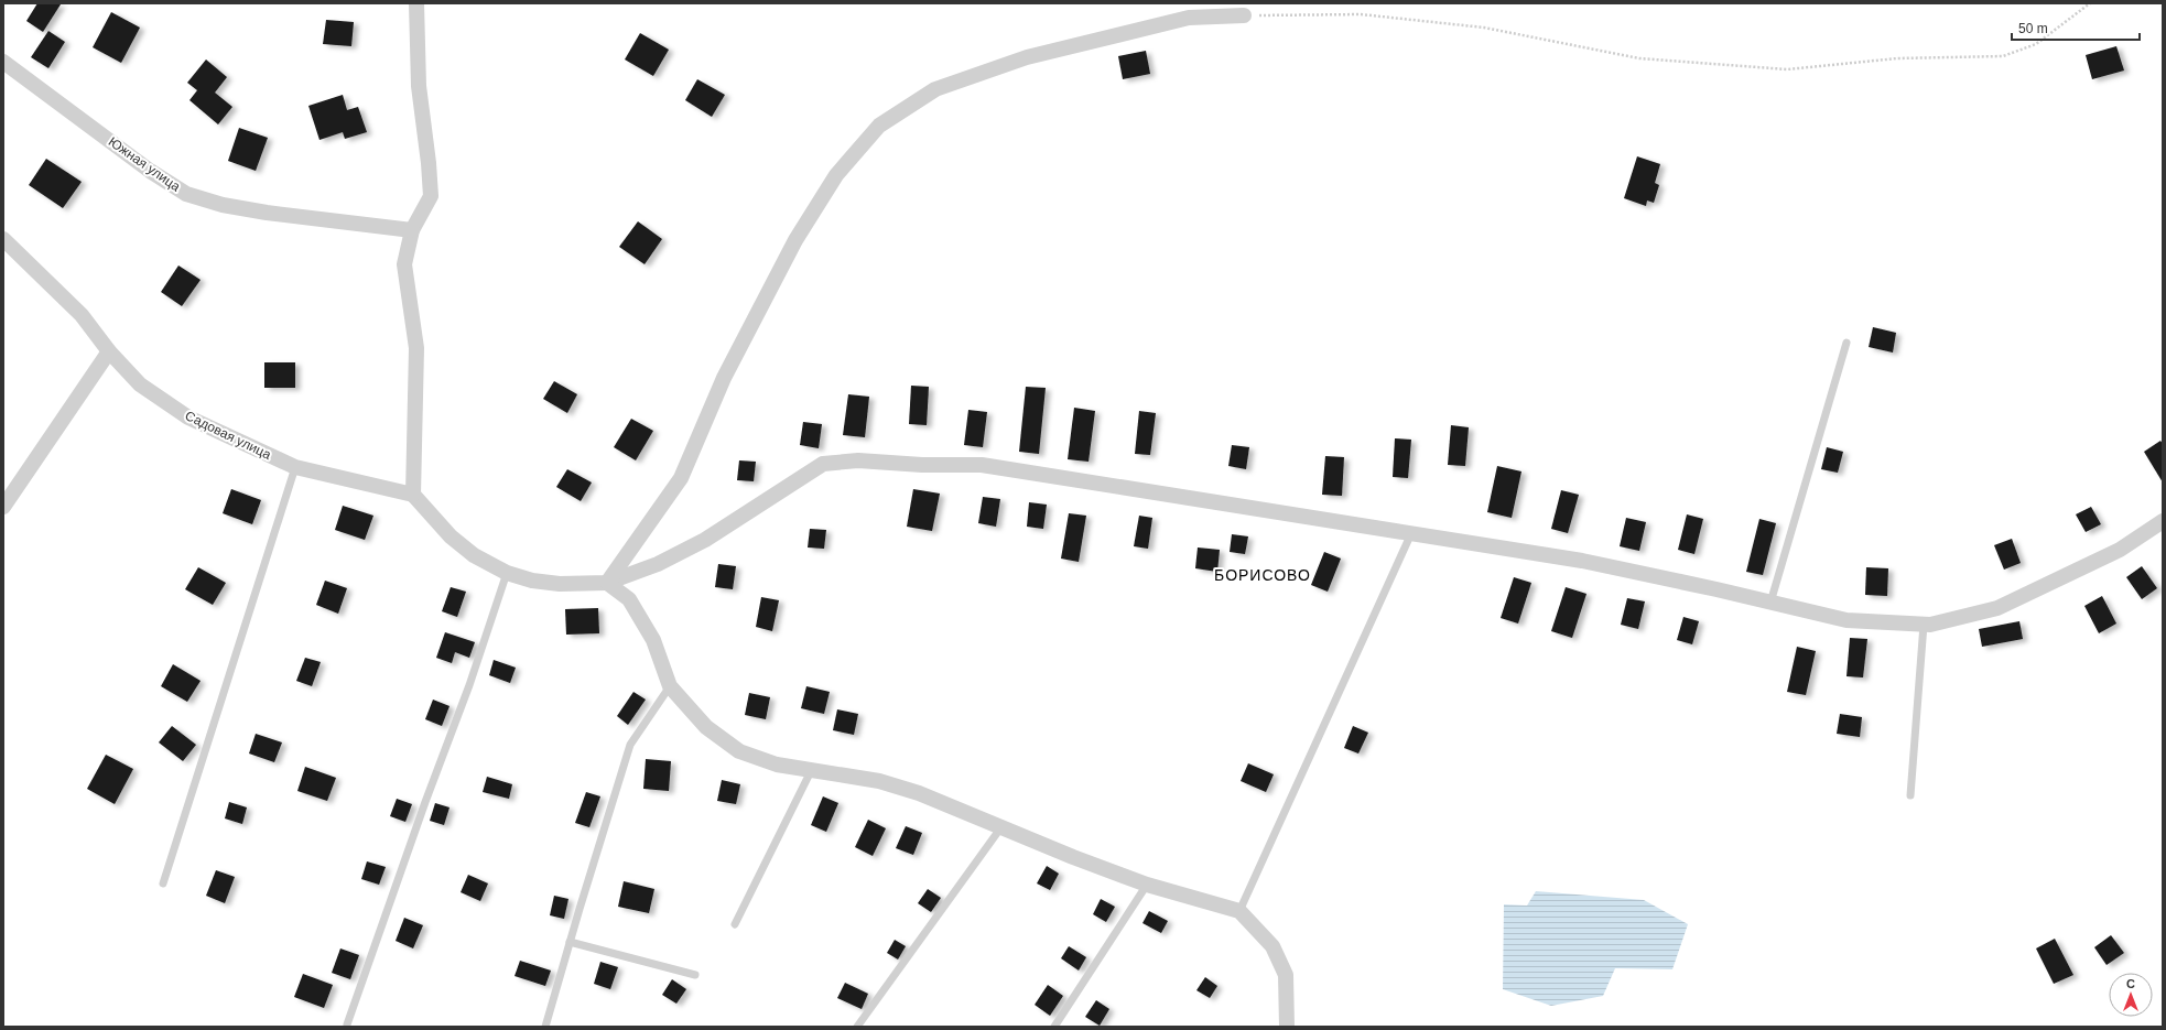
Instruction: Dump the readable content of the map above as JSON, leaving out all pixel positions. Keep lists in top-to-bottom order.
{
  "streets": {
    "street": ["Южная улица", "Садовая улица"]
  },
  "districts": ["БОРИСОВО"],
  "scale_bar": "50 m",
  "north": "top"
}
